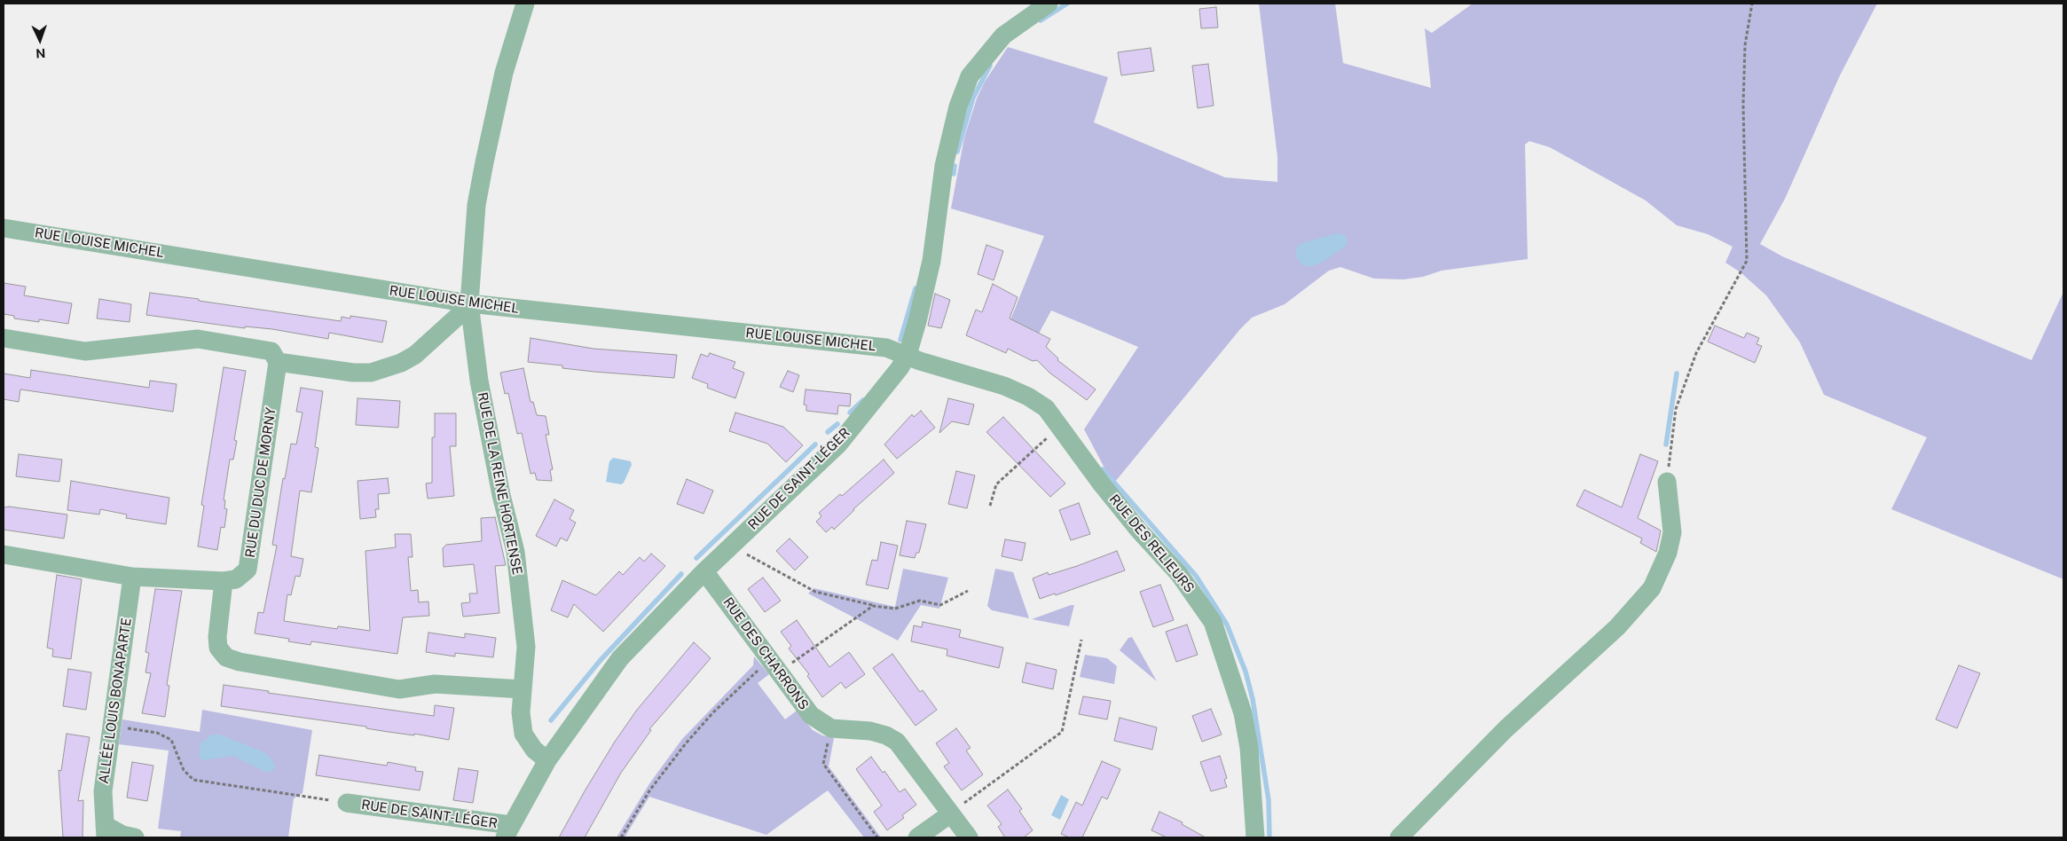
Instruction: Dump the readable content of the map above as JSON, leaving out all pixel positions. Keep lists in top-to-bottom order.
{
  "streets": {
    "street": [
      "RUE LOUISE MICHEL",
      "RUE DE SAINT-LÉGER",
      "RUE DU DUC DE MORNY",
      "RUE DE LA REINE HORTENSE",
      "RUE DES RELIEURS",
      "RUE DES CHARRONS",
      "ALLÉE LOUIS BONAPARTE"
    ]
  },
  "crossings": [
    ["RUE LOUISE MICHEL", "RUE DE SAINT-LÉGER"],
    ["RUE LOUISE MICHEL", "RUE DE LA REINE HORTENSE"],
    ["RUE LOUISE MICHEL", "RUE DES RELIEURS"],
    ["RUE DE SAINT-LÉGER", "RUE DE LA REINE HORTENSE"],
    ["RUE DE SAINT-LÉGER", "RUE DES RELIEURS"],
    ["RUE DE SAINT-LÉGER", "RUE DES CHARRONS"],
    ["RUE DU DUC DE MORNY", "ALLÉE LOUIS BONAPARTE"]
  ],
  "north": "bottom"
}
